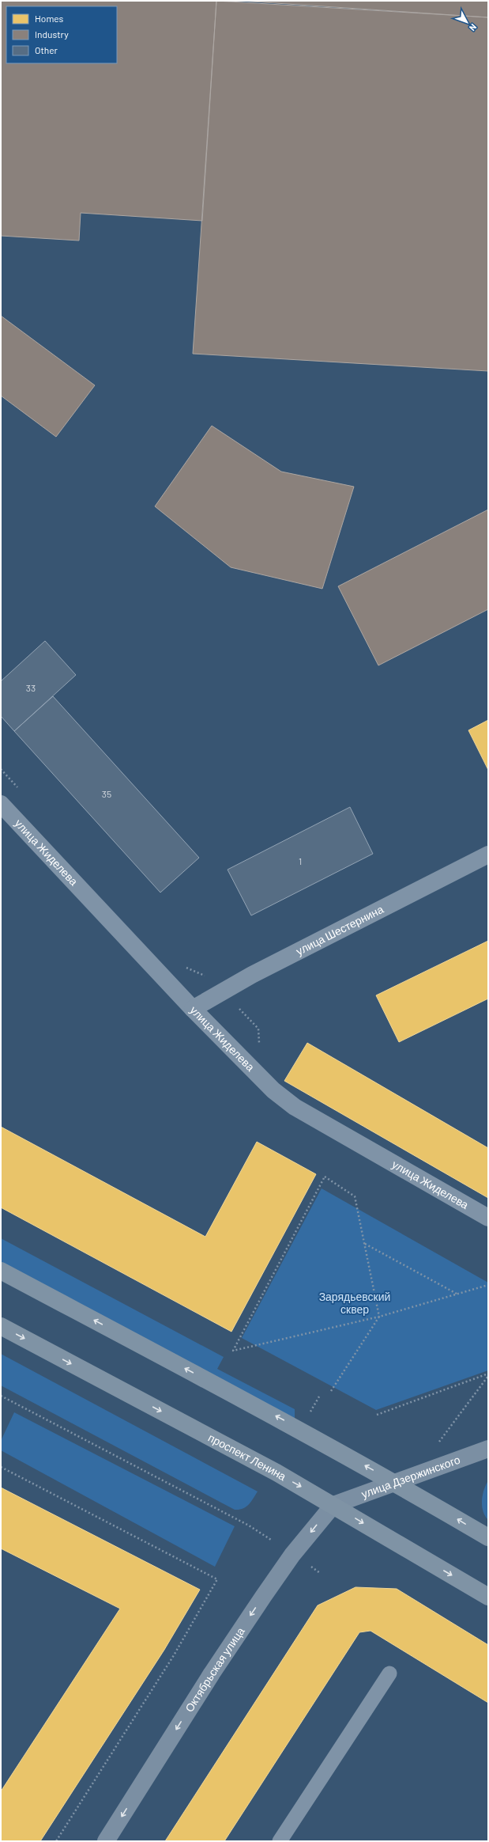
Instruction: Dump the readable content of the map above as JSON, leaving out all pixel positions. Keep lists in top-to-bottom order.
{
  "streets": {
    "highway": ["проспект Ленина"],
    "main road": ["улица Дзержинского", "Октябрьская улица"],
    "street": ["улица Жиделева", "улица Шестернина"]
  },
  "crossings": [
    ["улица Жиделева", "улица Шестернина"],
    ["проспект Ленина", "улица Дзержинского"],
    ["проспект Ленина", "Октябрьская улица"],
    ["улица Дзержинского", "Октябрьская улица"]
  ],
  "one_way": ["Октябрьская улица"],
  "parks": ["Зарядьевский сквер"],
  "house_numbers": ["33", "35", "1"],
  "legend": ["Homes", "Industry", "Other"],
  "north": "bottom right"
}
